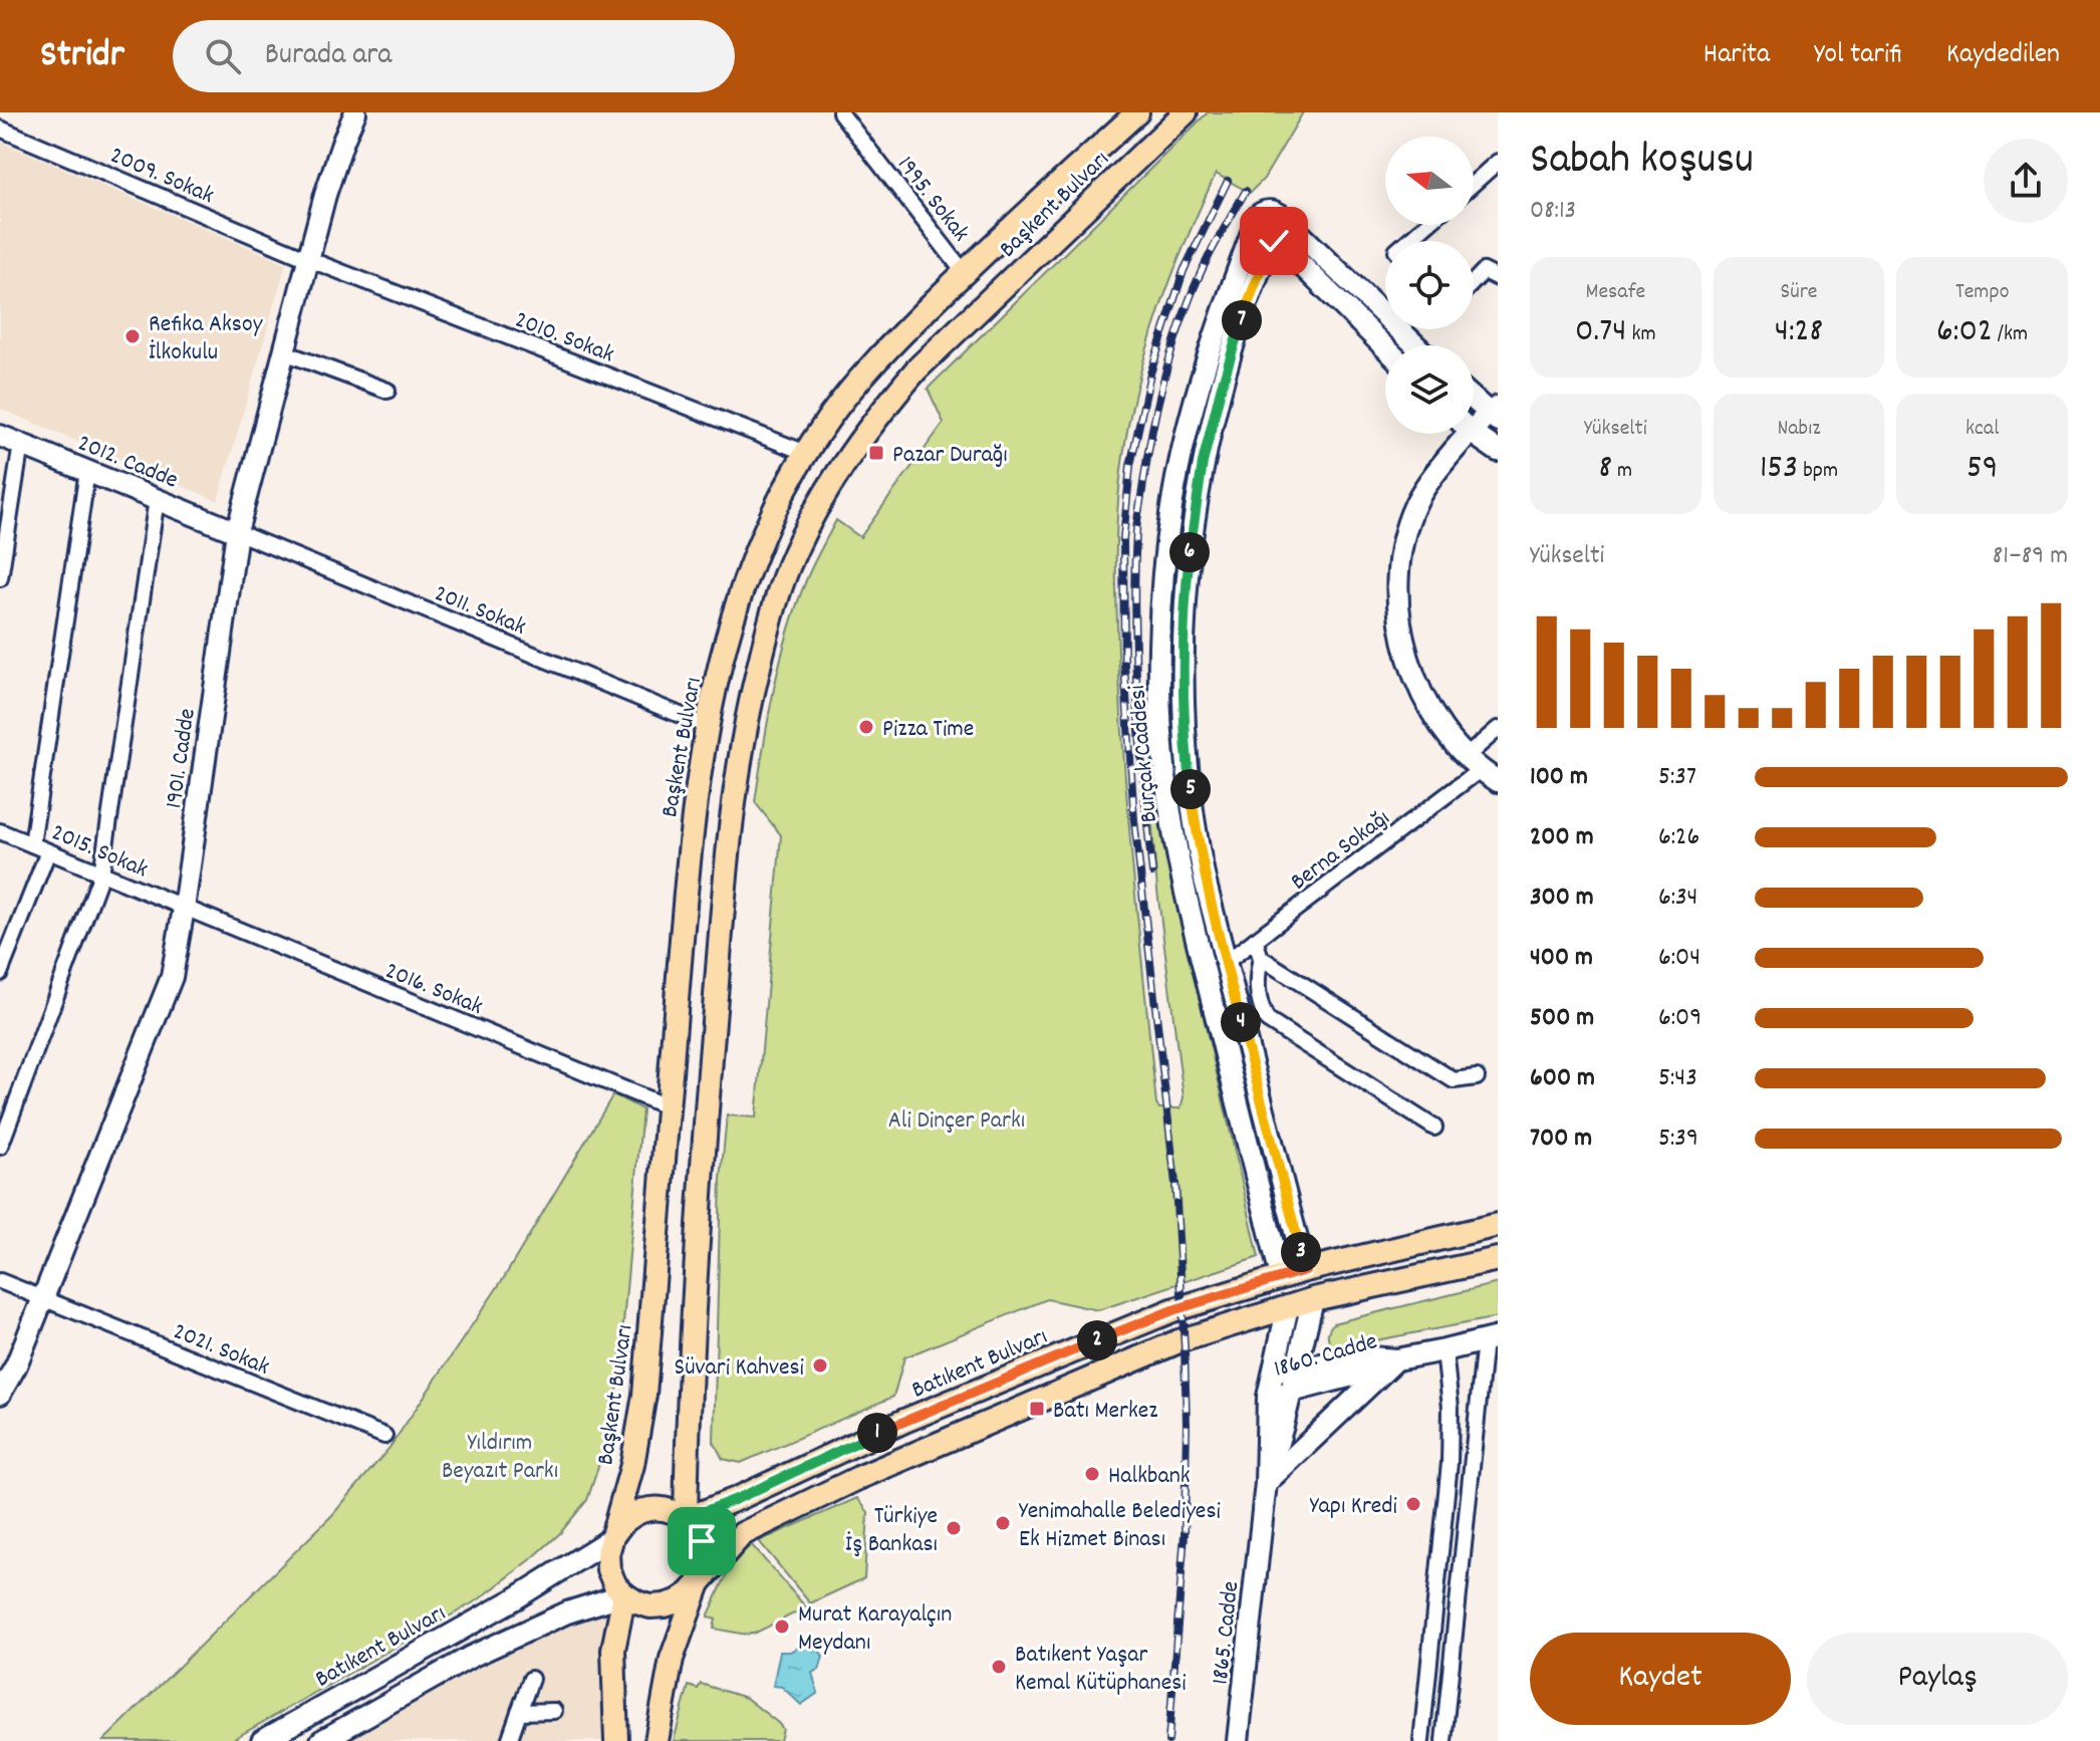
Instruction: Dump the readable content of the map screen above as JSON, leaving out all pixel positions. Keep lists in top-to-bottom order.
{
  "streets": {
    "main road": ["Başkent Bulvarı", "Batıkent Bulvarı"],
    "street": [
      "2009. Sokak",
      "1995. Sokak",
      "2010. Sokak",
      "2012. Cadde",
      "2011. Sokak",
      "Burçak Caddesi",
      "1901. Cadde",
      "Berna Sokağı",
      "2015. Sokak",
      "2016. Sokak",
      "2021. Sokak",
      "1860. Cadde",
      "1865. Cadde"
    ]
  },
  "crossings": [
    ["2009. Sokak", "2010. Sokak"],
    ["2009. Sokak", "1901. Cadde"],
    ["1995. Sokak", "Başkent Bulvarı"],
    ["Başkent Bulvarı", "2010. Sokak"],
    ["Başkent Bulvarı", "2011. Sokak"],
    ["Başkent Bulvarı", "2016. Sokak"],
    ["Başkent Bulvarı", "Batıkent Bulvarı"],
    ["2010. Sokak", "1901. Cadde"],
    ["2012. Cadde", "2011. Sokak"],
    ["2012. Cadde", "1901. Cadde"],
    ["2011. Sokak", "1901. Cadde"],
    ["Burçak Caddesi", "Berna Sokağı"],
    ["Burçak Caddesi", "Batıkent Bulvarı"],
    ["1901. Cadde", "2015. Sokak"],
    ["1901. Cadde", "2016. Sokak"],
    ["1901. Cadde", "2021. Sokak"],
    ["2015. Sokak", "2016. Sokak"],
    ["1860. Cadde", "1865. Cadde"]
  ],
  "parks": ["Ali Dinçer Parkı", "Yıldırım Beyazıt Parkı"],
  "places": {
    "other": [
      "Refika Aksoy İlkokulu",
      "Pizza Time",
      "Süvari Kahvesi",
      "Halkbank",
      "Yapı Kredi",
      "Yenimahalle Belediyesi Ek Hizmet Binası",
      "Türkiye İş Bankası",
      "Murat Karayalçın Meydanı",
      "Batıkent Yaşar Kemal Kütüphanesi"
    ],
    "transit": ["Pazar Durağı", "Batı Merkez"]
  },
  "north": "left",
  "page": {
    "header": "Stridr",
    "search": "Burada ara",
    "nav": ["Harita", "Yol tarifi", "Kaydedilen"],
    "heading": ["Sabah koşusu", "08:13"],
    "stats": [
      ["Mesafe", "0.74 km"],
      ["Süre", "4:28"],
      ["Tempo", "6:02 /km"],
      ["Yükselti", "8 m"],
      ["Nabız", "153 bpm"],
      ["kcal", "59"]
    ],
    "pins": [
      "7",
      "6",
      "5",
      "4",
      "3",
      "2",
      "1"
    ],
    "chart": ["Yükselti", "81–89 m"],
    "list": [
      {
        "name": "100 m",
        "note": "5:37"
      },
      {
        "name": "200 m",
        "note": "6:26"
      },
      {
        "name": "300 m",
        "note": "6:34"
      },
      {
        "name": "400 m",
        "note": "6:04"
      },
      {
        "name": "500 m",
        "note": "6:09"
      },
      {
        "name": "600 m",
        "note": "5:43"
      },
      {
        "name": "700 m",
        "note": "5:39"
      }
    ],
    "buttons": ["Kaydet", "Paylaş"]
  }
}
